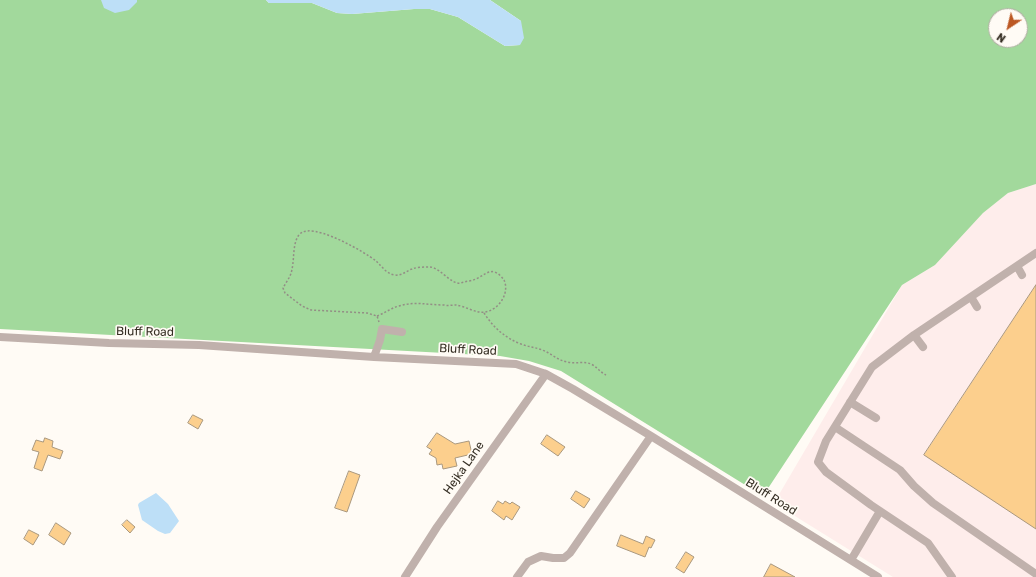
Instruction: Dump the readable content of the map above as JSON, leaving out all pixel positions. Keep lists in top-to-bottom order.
{
  "streets": {
    "street": ["Bluff Road", "Hejka Lane"]
  },
  "crossings": [
    ["Bluff Road", "Hejka Lane"]
  ],
  "north": "bottom left"
}
